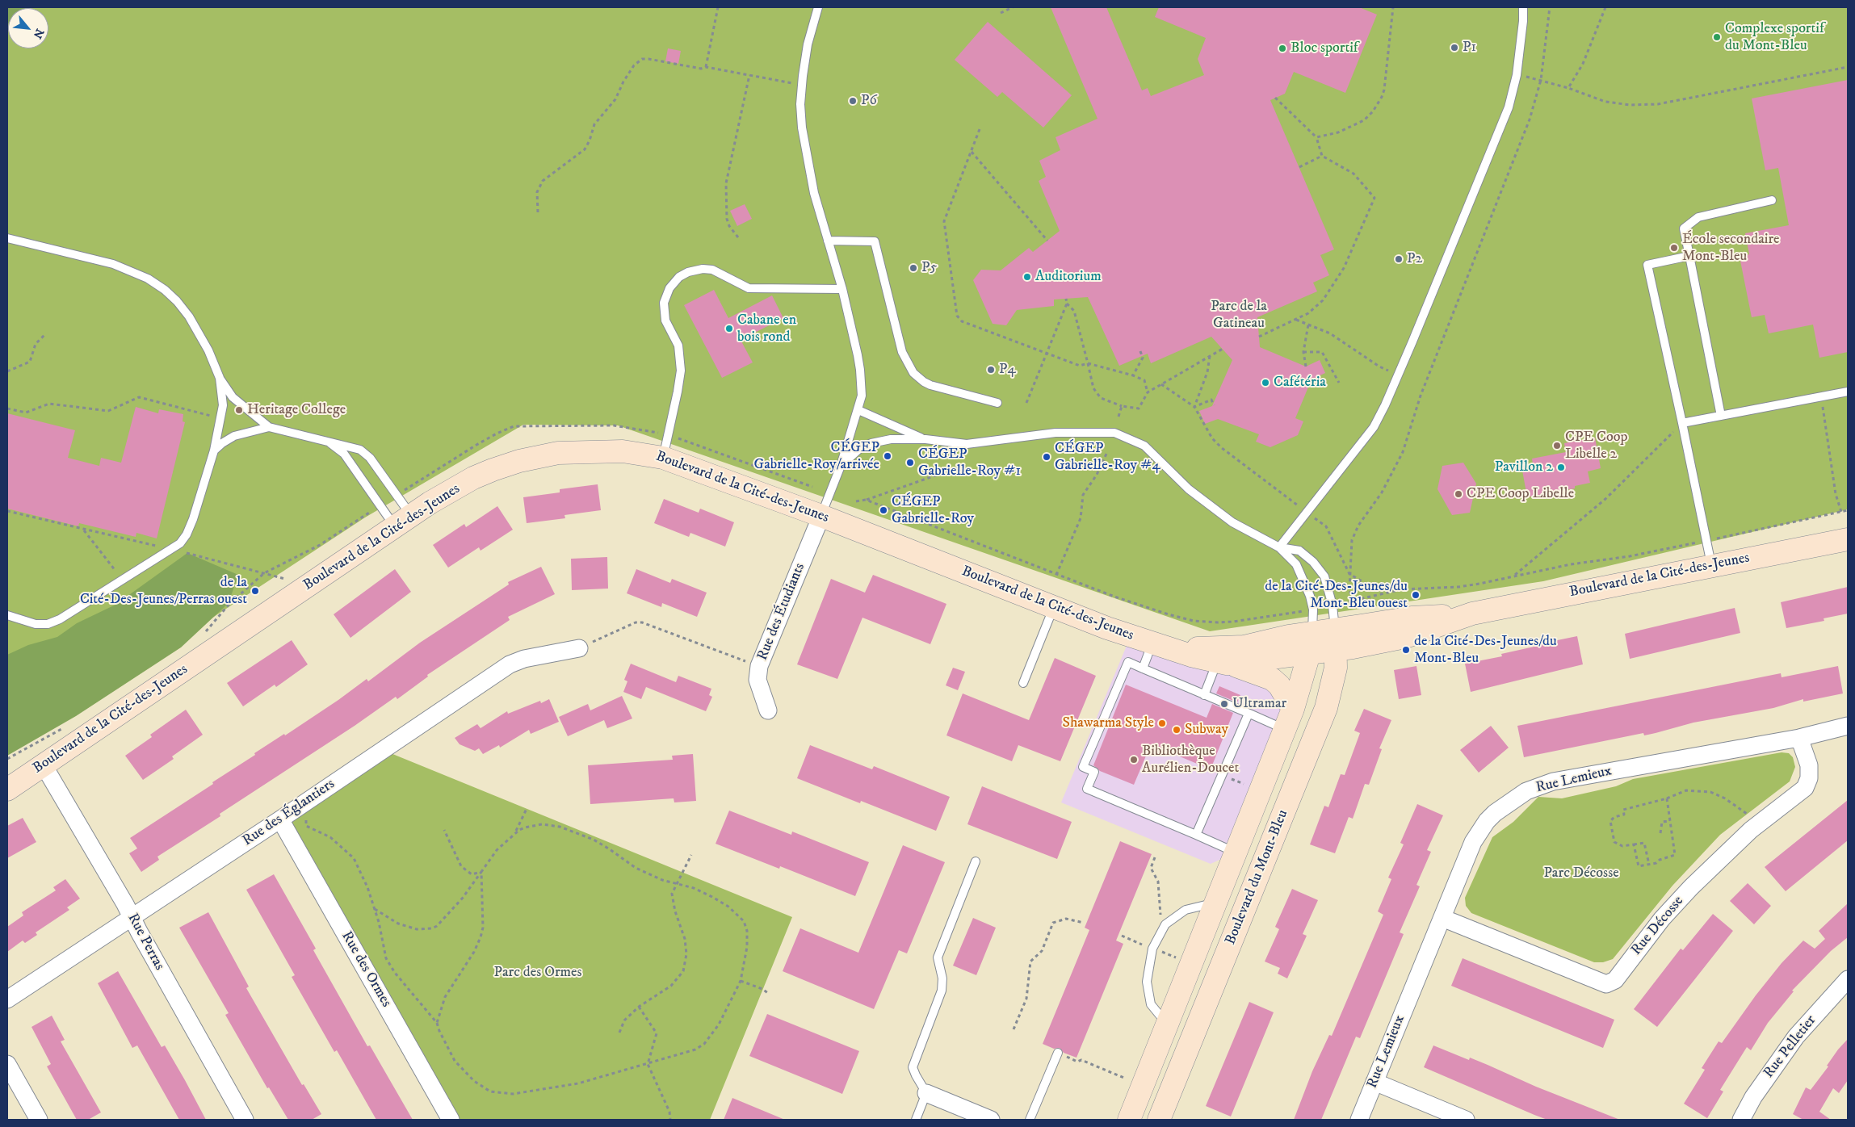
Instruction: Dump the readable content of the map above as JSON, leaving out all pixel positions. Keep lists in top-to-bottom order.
{
  "streets": {
    "street": [
      "Boulevard de la Cité-des-Jeunes",
      "Rue des Étudiants",
      "Rue Lemieux",
      "Rue des Églantiers",
      "Boulevard du Mont-Bleu",
      "Rue Décosse",
      "Rue Perras",
      "Rue des Ormes",
      "Rue Pelletier"
    ]
  },
  "crossings": [
    ["Boulevard de la Cité-des-Jeunes", "Rue des Étudiants"],
    ["Boulevard de la Cité-des-Jeunes", "Boulevard du Mont-Bleu"],
    ["Boulevard de la Cité-des-Jeunes", "Rue Perras"],
    ["Rue Lemieux", "Rue Décosse"],
    ["Rue des Églantiers", "Rue Perras"],
    ["Rue des Églantiers", "Rue des Ormes"]
  ],
  "parks": ["Parc de la Gatineau", "Parc Décosse", "Parc des Ormes"],
  "places": [
    "Complexe sportif du Mont-Bleu",
    "P1",
    "Bloc sportif",
    "P6",
    "École secondaire Mont-Bleu",
    "P2",
    "P5",
    "Auditorium",
    "Cabane en bois rond",
    "P4",
    "Cafétéria",
    "Heritage College",
    "CPE Coop Libelle 2",
    "CÉGEP Gabrielle-Roy/arrivée",
    "CÉGEP Gabrielle-Roy #4",
    "CÉGEP Gabrielle-Roy #1",
    "Pavillon 2",
    "CPE Coop Libelle",
    "CÉGEP Gabrielle-Roy",
    "de la Cité-Des-Jeunes/Perras ouest",
    "de la Cité-Des-Jeunes/du Mont-Bleu ouest",
    "de la Cité-Des-Jeunes/du Mont-Bleu",
    "Ultramar",
    "Shawarma Style",
    "Subway",
    "Bibliothèque Aurélien-Doucet"
  ],
  "north": "bottom right"
}
